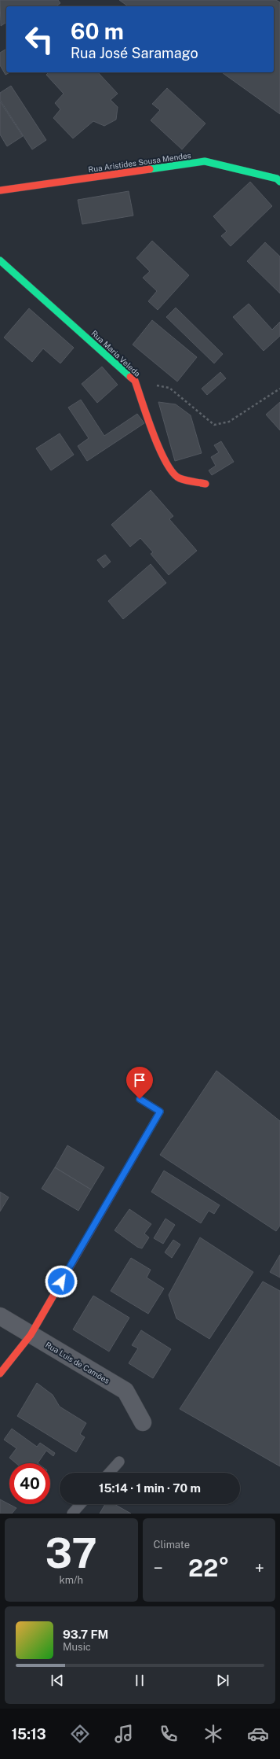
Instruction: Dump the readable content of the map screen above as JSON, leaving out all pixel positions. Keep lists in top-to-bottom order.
{
  "streets": {
    "street": ["Rua Aristides Sousa Mendes", "Rua Maria Veleda", "Rua Luis de Camões"]
  },
  "page": {
    "turn": ["60 m", "Rua José Saramago"],
    "limit": "40",
    "trip": "15:14 · 1 min · 70 m",
    "tile": [
      ["37", "km/h"],
      "Climate"
    ],
    "heat": ["−", "22°", "+"],
    "song": ["93.7 FM", "Music"],
    "tabs": "15:13"
  }
}
